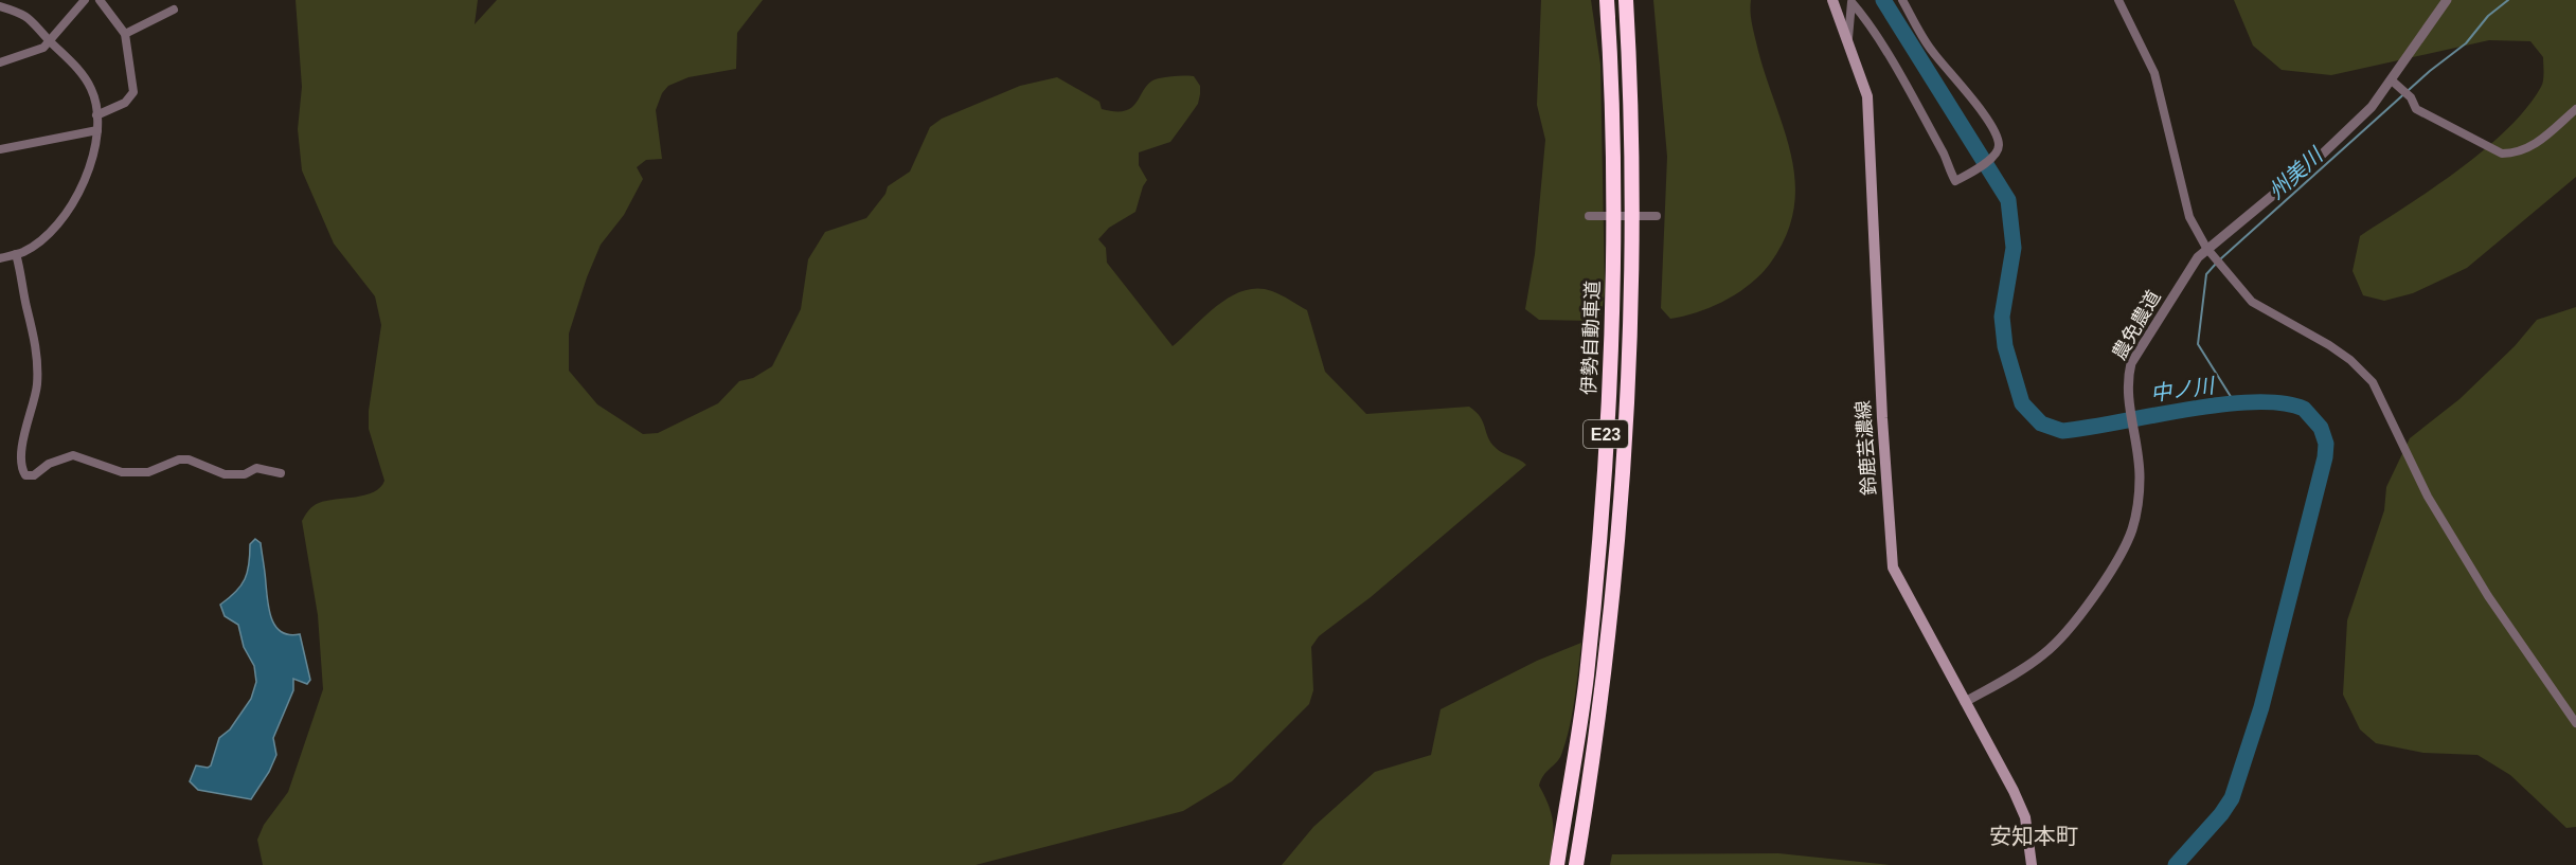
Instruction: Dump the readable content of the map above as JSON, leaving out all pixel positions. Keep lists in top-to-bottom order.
{
  "streets": {
    "highway": ["伊勢自動車道", "E23"],
    "main road": ["鈴鹿芸濃線"],
    "street": ["農免農道"]
  },
  "crossings": [
    ["農免農道", "鈴鹿芸濃線"]
  ],
  "districts": ["安知本町"],
  "water": ["州美川", "中ノ川"]
}
